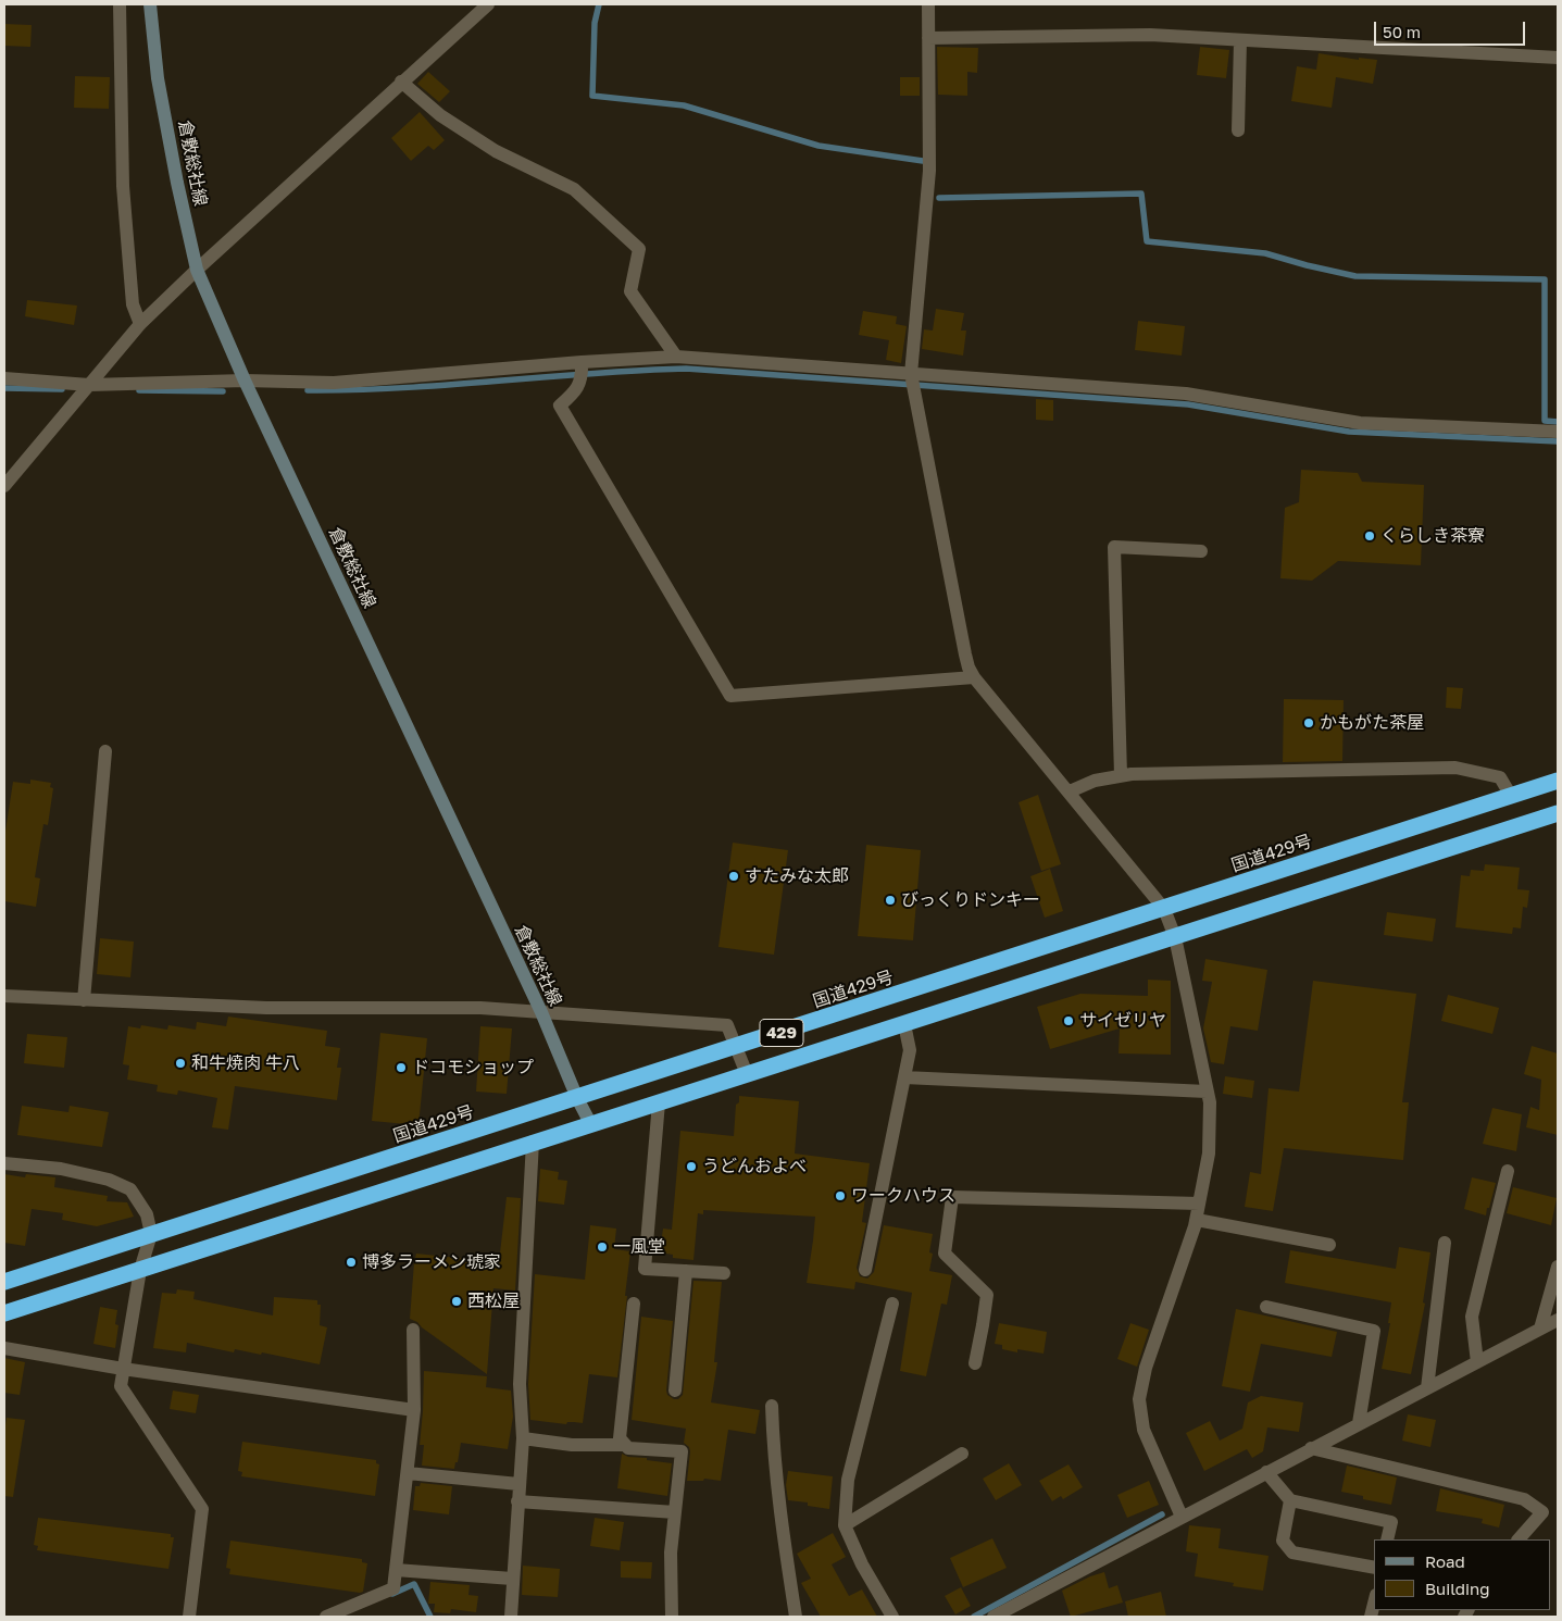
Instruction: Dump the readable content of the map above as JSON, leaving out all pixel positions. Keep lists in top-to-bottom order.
{
  "streets": {
    "highway": ["国道429号", "429"],
    "main road": ["倉敷総社線"]
  },
  "crossings": [
    ["倉敷総社線", "国道429号"],
    ["倉敷総社線", "429"]
  ],
  "places": [
    "くらしき茶寮",
    "かもがた茶屋",
    "すたみな太郎",
    "びっくりドンキー",
    "サイゼリヤ",
    "和牛焼肉 牛八",
    "ドコモショップ",
    "うどんおよべ",
    "ワークハウス",
    "一風堂",
    "博多ラーメン琥家",
    "西松屋"
  ],
  "legend": ["Road", "Building"],
  "scale_bar": "50 m"
}
